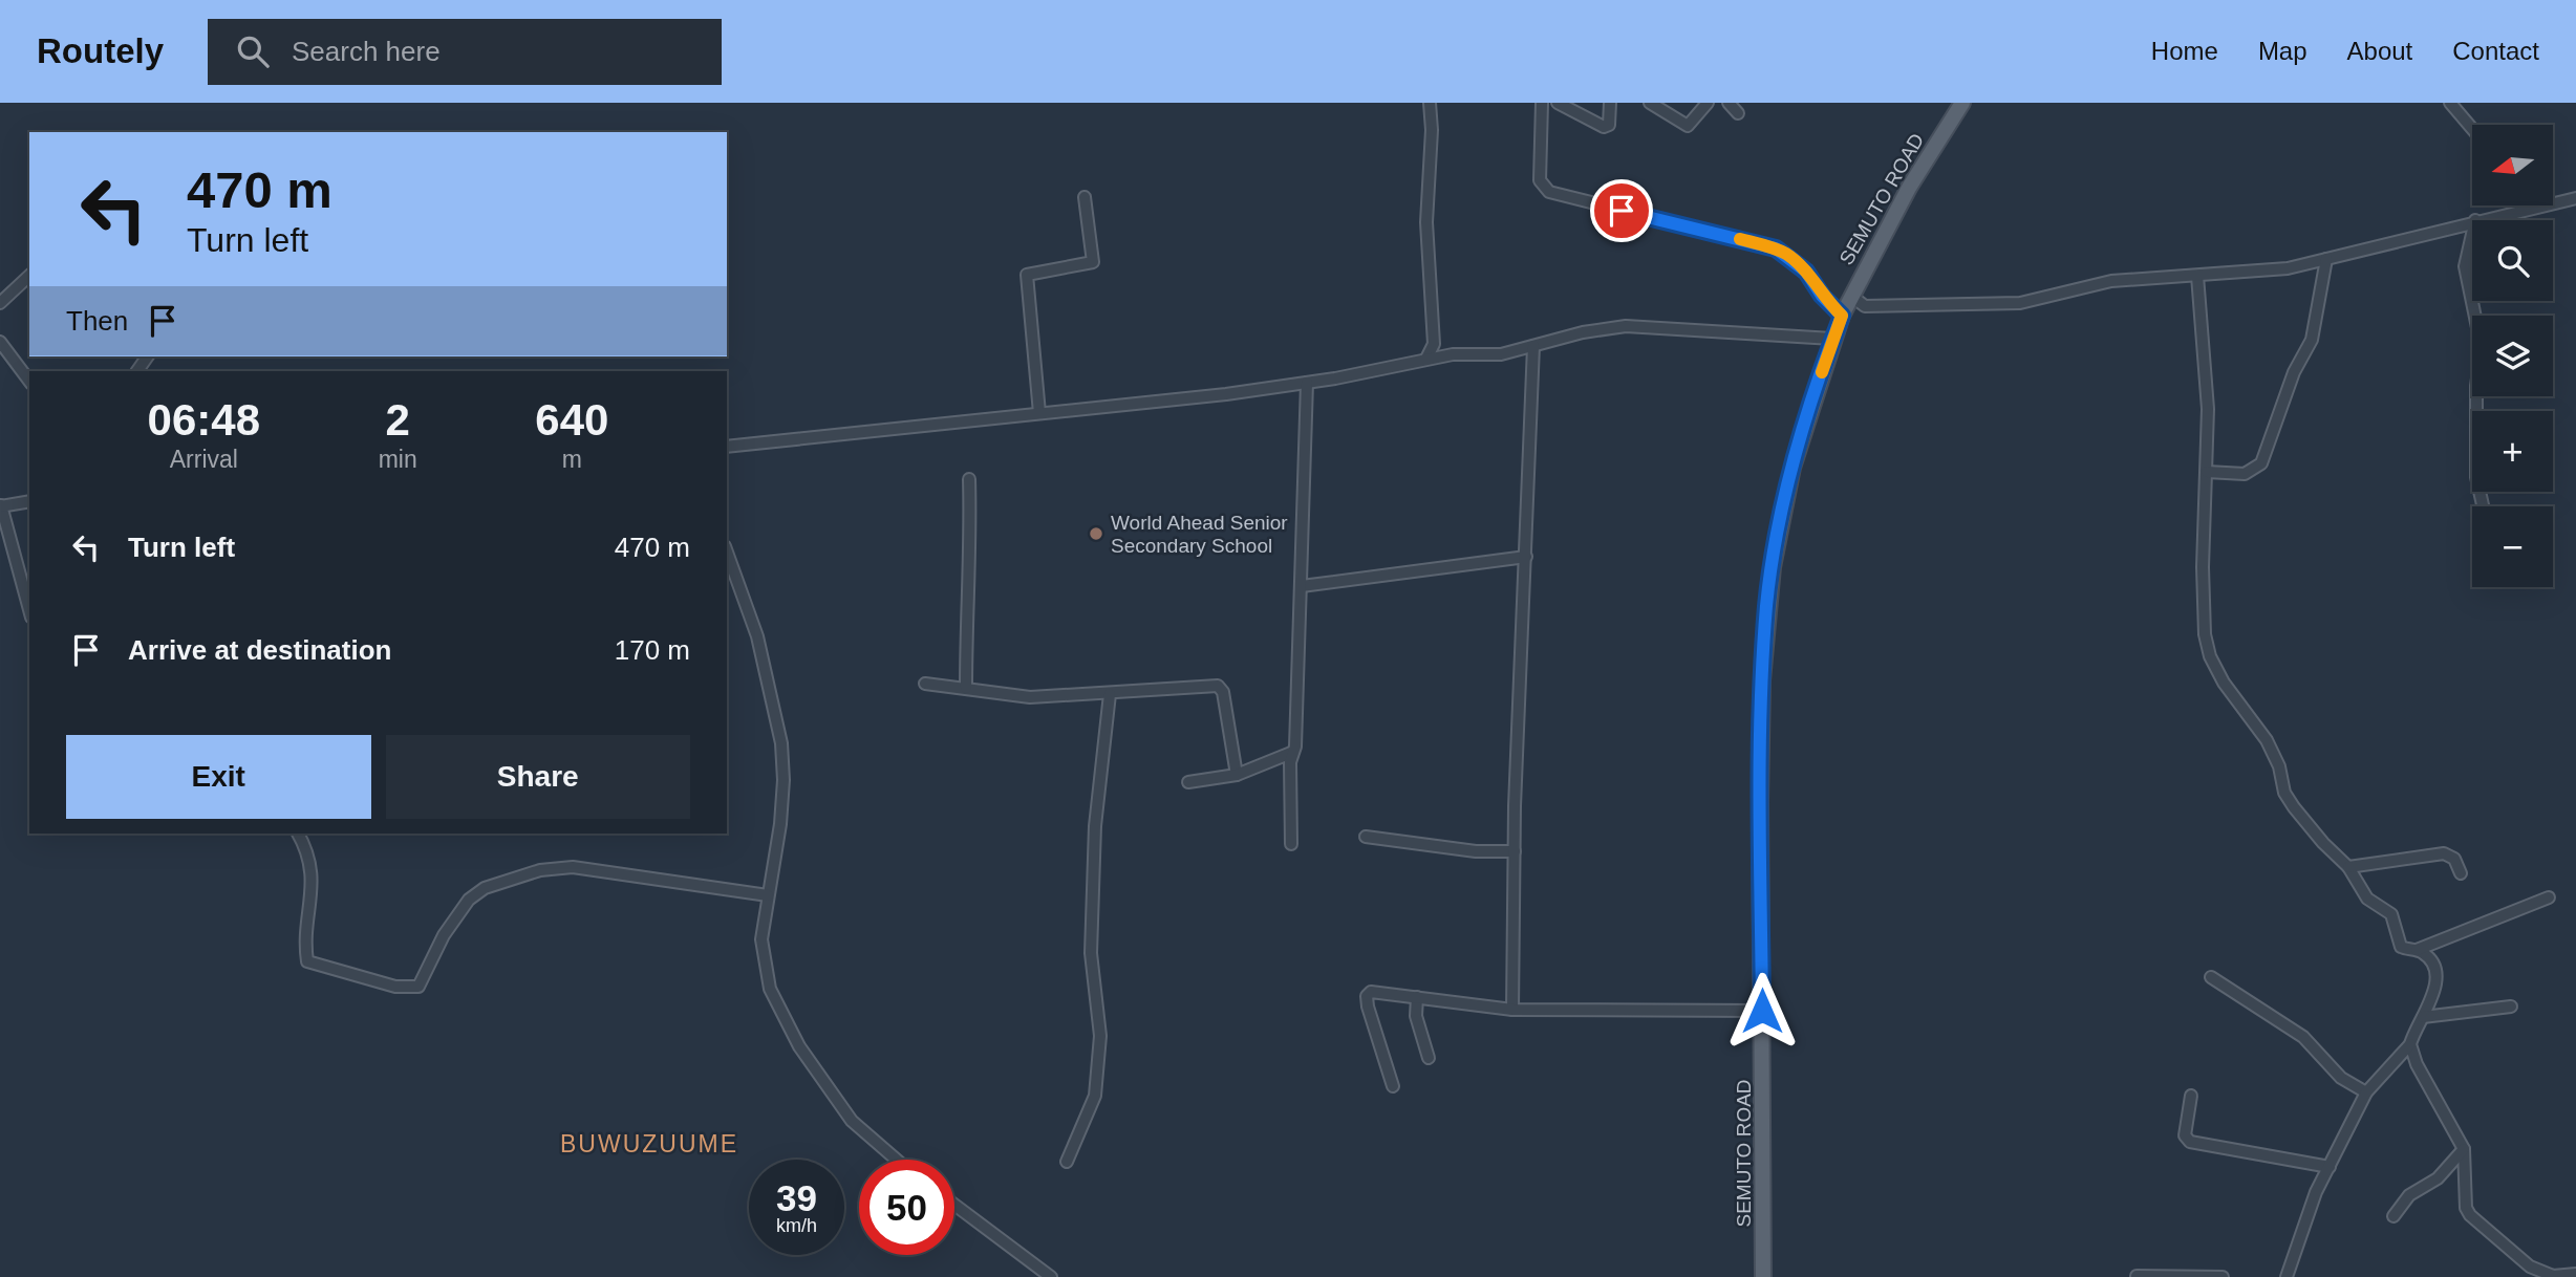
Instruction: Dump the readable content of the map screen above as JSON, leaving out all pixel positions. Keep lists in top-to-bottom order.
{
  "streets": {
    "main road": ["SEMUTO ROAD"]
  },
  "districts": ["BUWUZUUME"],
  "places": ["World Ahead Senior Secondary School"],
  "north": "left",
  "page": {
    "header": "Routely",
    "search": "Search here",
    "nav": [
      "Home",
      "Map",
      "About",
      "Contact"
    ],
    "map_buttons": ["+", "−"],
    "turn": ["470 m", "Turn left"],
    "then": "Then",
    "eta": [
      "06:48",
      "Arrival",
      "2",
      "min",
      "640",
      "m"
    ],
    "list": [
      {
        "name": "Turn left",
        "value": "470 m"
      },
      {
        "name": "Arrive at destination",
        "value": "170 m"
      }
    ],
    "buttons": ["Exit", "Share"],
    "speed": "39 km/h",
    "limit": "50"
  }
}
